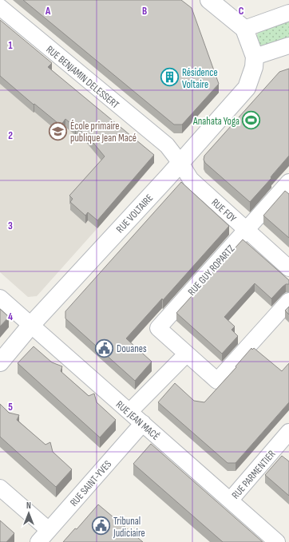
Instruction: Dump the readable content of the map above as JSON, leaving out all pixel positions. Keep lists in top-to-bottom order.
{
  "streets": {
    "street": [
      "RUE BENJAMIN DELESSERT",
      "RUE FOY",
      "RUE VOLTAIRE",
      "RUE GUY ROPARTZ",
      "RUE JEAN MACÉ",
      "RUE PARMENTIER",
      "RUE SAINT-YVES"
    ]
  },
  "crossings": [
    ["RUE BENJAMIN DELESSERT", "RUE FOY"],
    ["RUE FOY", "RUE VOLTAIRE"],
    ["RUE FOY", "RUE GUY ROPARTZ"],
    ["RUE VOLTAIRE", "RUE JEAN MACÉ"],
    ["RUE JEAN MACÉ", "RUE PARMENTIER"],
    ["RUE JEAN MACÉ", "RUE SAINT-YVES"]
  ],
  "places": {
    "building": ["Résidence Voltaire"],
    "sports": ["Anahata Yoga"],
    "school or university": ["École primaire publique Jean Macé"],
    "public building": ["Douanes", "Tribunal Judiciaire"]
  },
  "north": "top",
  "grid": {
    "columns": ["A", "B", "C"],
    "rows": [
      "1",
      "2",
      "3",
      "4",
      "5"
    ]
  }
}
